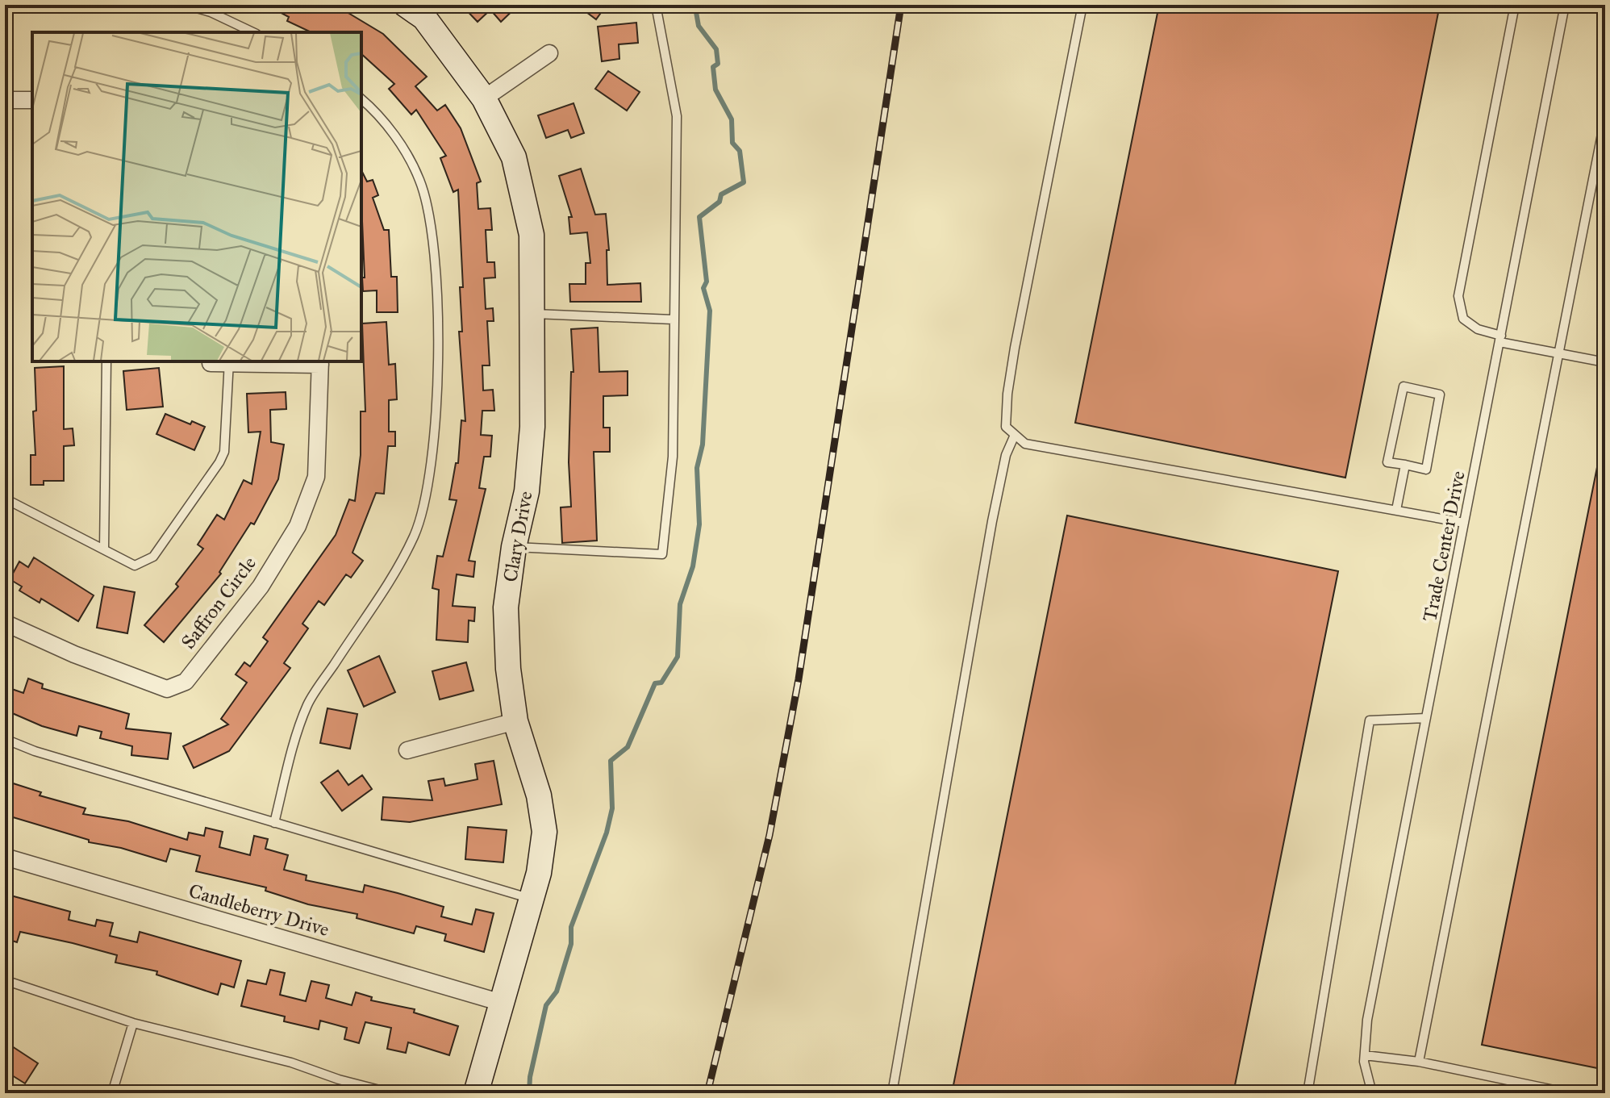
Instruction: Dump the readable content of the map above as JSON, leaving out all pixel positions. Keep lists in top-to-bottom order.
{
  "streets": {
    "street": ["Clary Drive", "Saffron Circle", "Candleberry Drive"],
    "lane": ["Trade Center Drive"]
  },
  "crossings": [
    ["Clary Drive", "Candleberry Drive"]
  ]
}
